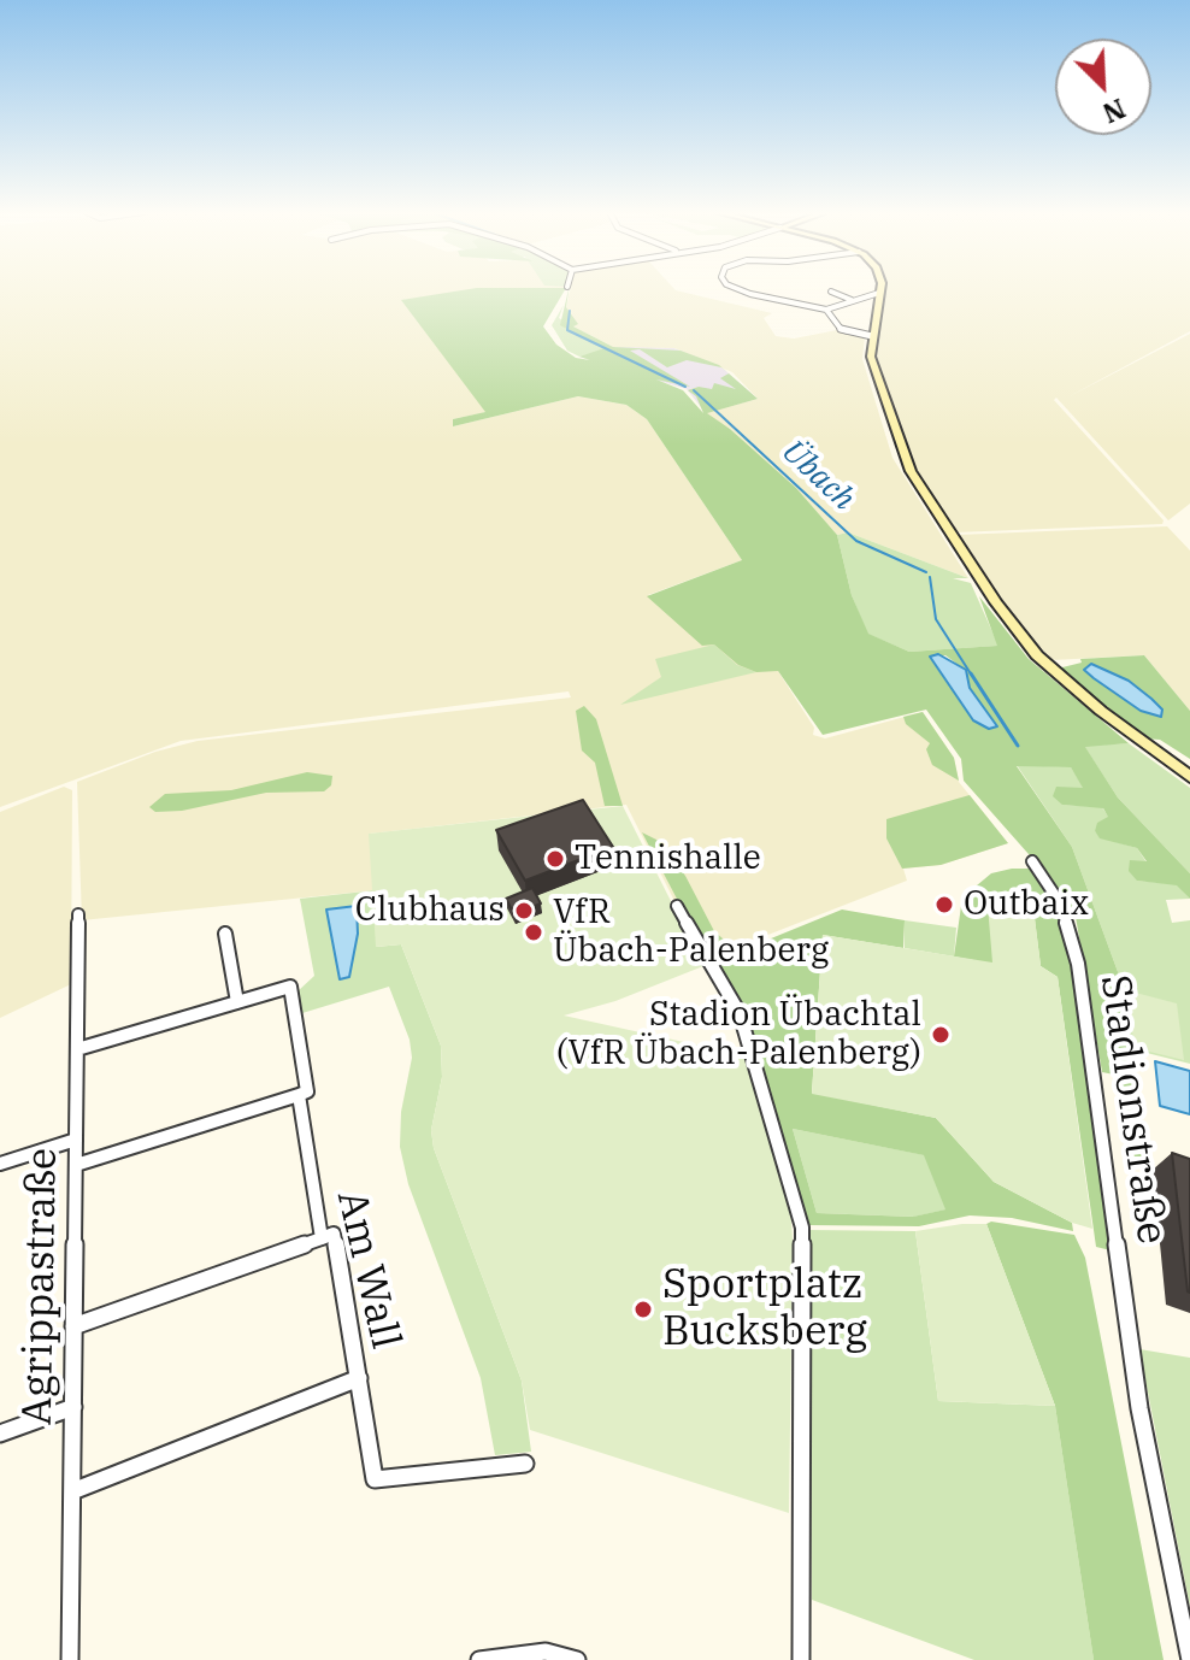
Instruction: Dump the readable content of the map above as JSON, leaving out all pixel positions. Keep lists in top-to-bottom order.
{
  "streets": {
    "street": ["Stadionstraße", "Am Wall", "Agrippastraße"]
  },
  "crossings": [
    ["Am Wall", "Agrippastraße"]
  ],
  "water": ["Übach"],
  "places": [
    "Tennishalle",
    "Outbaix",
    "Clubhaus",
    "VfR Übach-Palenberg",
    "Stadion Übachtal (VfR Übach-Palenberg)",
    "Sportplatz Bucksberg"
  ],
  "north": "bottom right"
}
